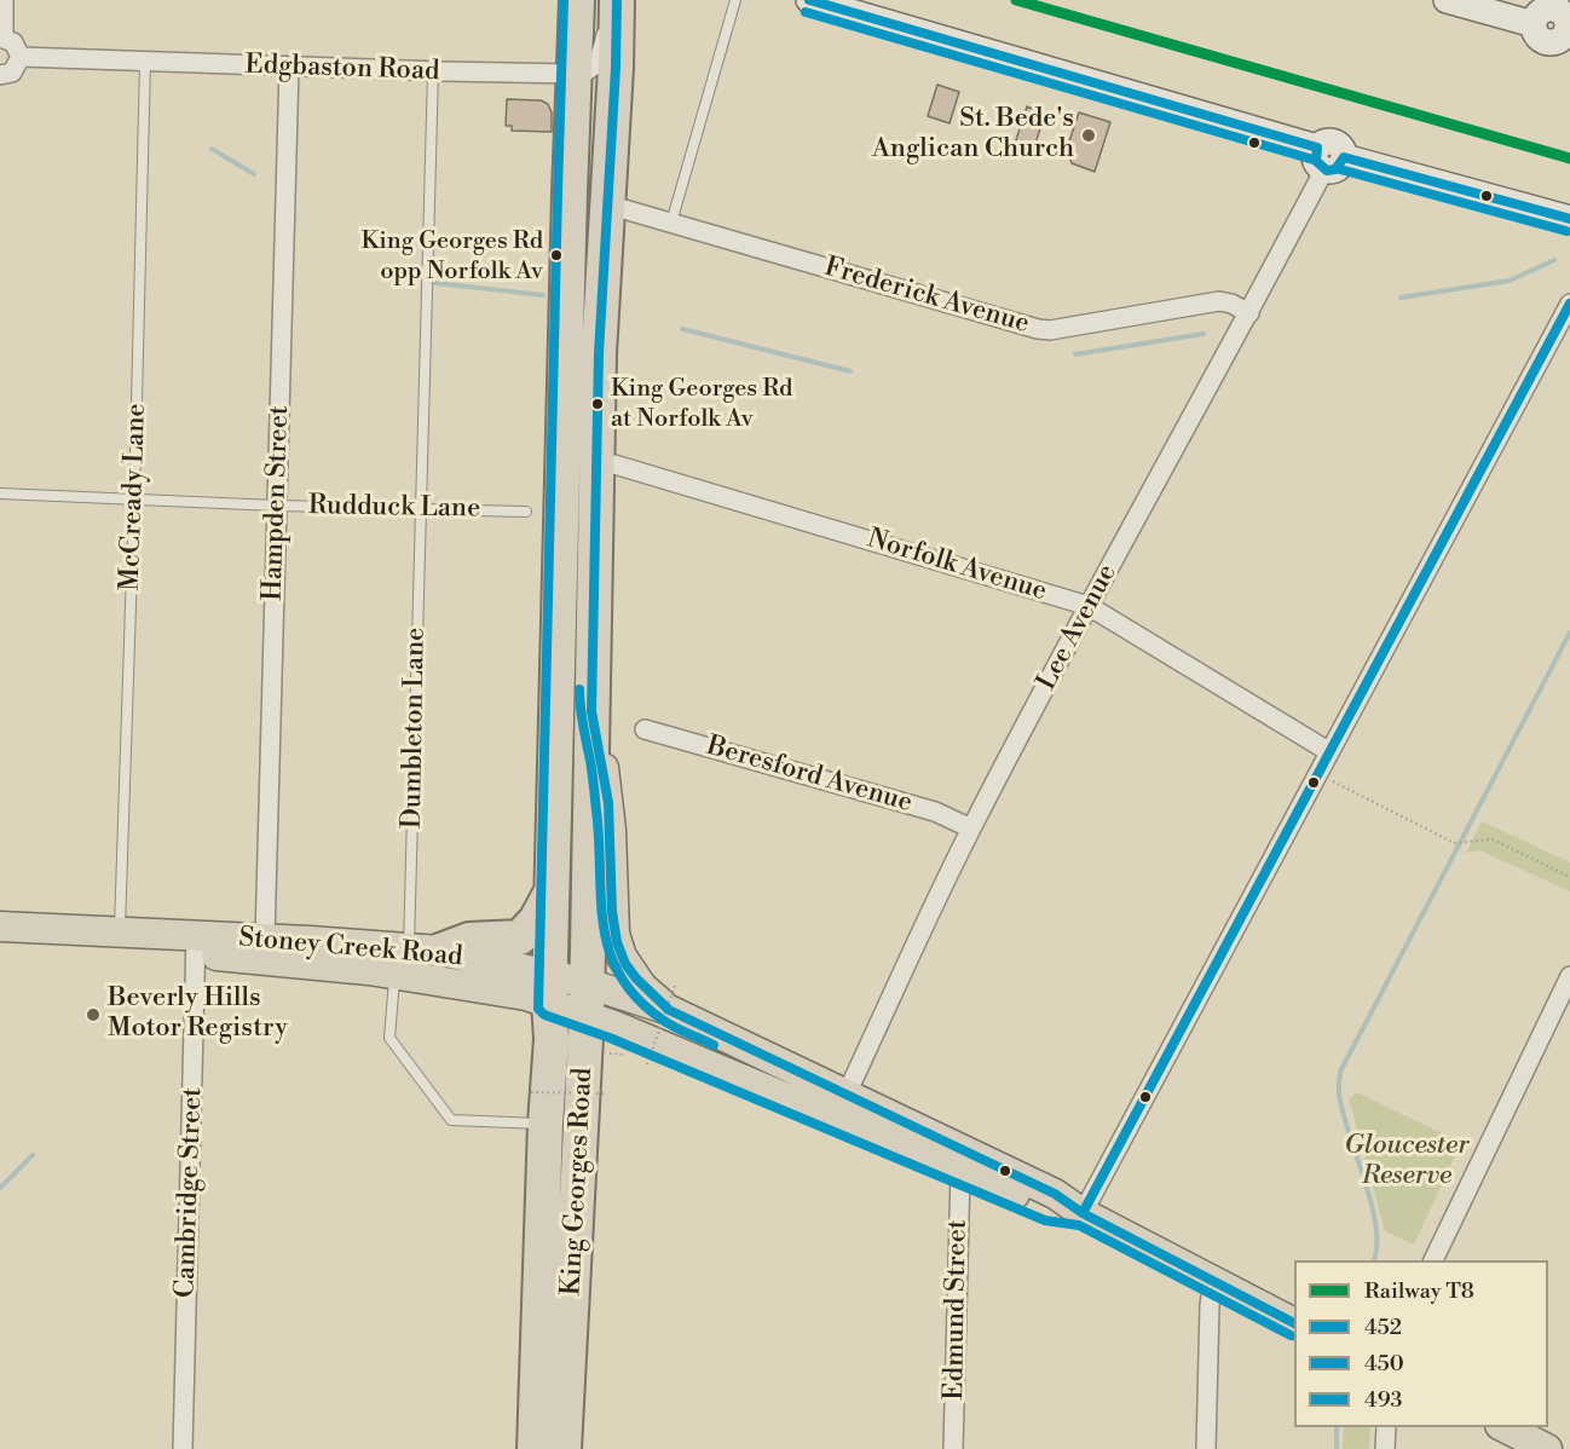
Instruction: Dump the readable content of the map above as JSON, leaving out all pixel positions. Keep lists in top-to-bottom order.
{
  "streets": {
    "highway": ["King Georges Road"],
    "main road": ["Stoney Creek Road"],
    "street": [
      "Edgbaston Road",
      "Frederick Avenue",
      "Hampden Street",
      "Norfolk Avenue",
      "Lee Avenue",
      "Beresford Avenue",
      "Cambridge Street",
      "Edmund Street"
    ],
    "lane": ["McCready Lane", "Rudduck Lane", "Dumbleton Lane"]
  },
  "crossings": [
    ["Edgbaston Road", "McCready Lane"],
    ["Edgbaston Road", "Hampden Street"],
    ["Edgbaston Road", "Dumbleton Lane"],
    ["Edgbaston Road", "King Georges Road"],
    ["Frederick Avenue", "Lee Avenue"],
    ["Frederick Avenue", "King Georges Road"],
    ["McCready Lane", "Rudduck Lane"],
    ["McCready Lane", "Stoney Creek Road"],
    ["Hampden Street", "Rudduck Lane"],
    ["Hampden Street", "Stoney Creek Road"],
    ["Rudduck Lane", "Dumbleton Lane"],
    ["Norfolk Avenue", "Lee Avenue"],
    ["Norfolk Avenue", "King Georges Road"],
    ["Lee Avenue", "Beresford Avenue"],
    ["Lee Avenue", "Stoney Creek Road"],
    ["Dumbleton Lane", "Stoney Creek Road"],
    ["Stoney Creek Road", "King Georges Road"],
    ["Stoney Creek Road", "Cambridge Street"],
    ["Stoney Creek Road", "Edmund Street"]
  ],
  "parks": ["Gloucester Reserve"],
  "places": [
    "St. Bede's Anglican Church",
    "King Georges Rd opp Norfolk Av",
    "King Georges Rd at Norfolk Av",
    "Beverly Hills Motor Registry"
  ],
  "lines": [
    "rail line T8",
    "transit line 452",
    "transit line 450",
    "transit line 493"
  ],
  "legend": [
    "Railway T8",
    "452",
    "450",
    "493"
  ]
}
